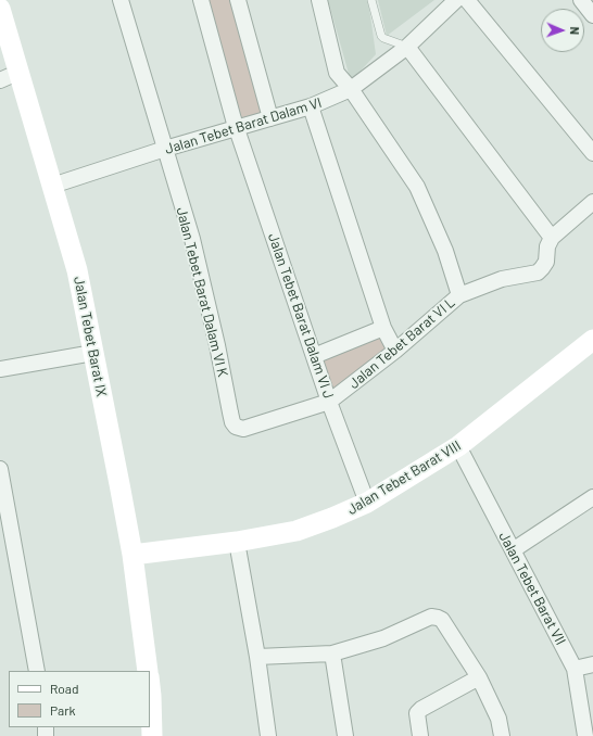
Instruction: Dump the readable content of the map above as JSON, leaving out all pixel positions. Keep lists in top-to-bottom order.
{
  "streets": {
    "street": [
      "Jalan Tebet Barat Dalam VI",
      "Jalan Tebet Barat Dalam VI K",
      "Jalan Tebet Barat Dalam VI J",
      "Jalan Tebet Barat IX",
      "Jalan Tebet Barat VI L",
      "Jalan Tebet Barat VIII",
      "Jalan Tebet Barat VII"
    ]
  },
  "crossings": [
    ["Jalan Tebet Barat Dalam VI", "Jalan Tebet Barat Dalam VI K"],
    ["Jalan Tebet Barat Dalam VI", "Jalan Tebet Barat Dalam VI J"],
    ["Jalan Tebet Barat Dalam VI", "Jalan Tebet Barat IX"],
    ["Jalan Tebet Barat Dalam VI K", "Jalan Tebet Barat Dalam VI J"],
    ["Jalan Tebet Barat Dalam VI K", "Jalan Tebet Barat VI L"],
    ["Jalan Tebet Barat Dalam VI J", "Jalan Tebet Barat VI L"],
    ["Jalan Tebet Barat Dalam VI J", "Jalan Tebet Barat VIII"],
    ["Jalan Tebet Barat IX", "Jalan Tebet Barat VIII"],
    ["Jalan Tebet Barat VIII", "Jalan Tebet Barat VII"]
  ],
  "legend": ["Road", "Park"],
  "north": "right"
}
